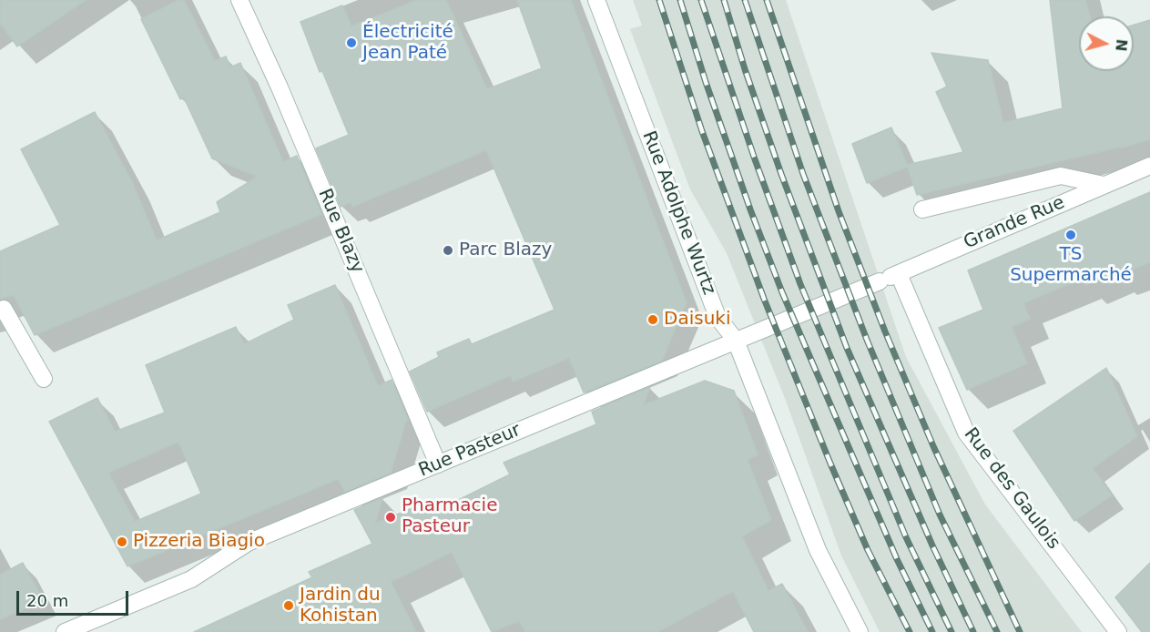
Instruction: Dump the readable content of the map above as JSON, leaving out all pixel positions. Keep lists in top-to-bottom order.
{
  "streets": {
    "street": [
      "Rue Adolphe Wurtz",
      "Grande Rue",
      "Rue Blazy",
      "Rue Pasteur",
      "Rue des Gaulois"
    ]
  },
  "crossings": [
    ["Rue Adolphe Wurtz", "Rue Pasteur"],
    ["Grande Rue", "Rue Pasteur"],
    ["Grande Rue", "Rue des Gaulois"],
    ["Rue Blazy", "Rue Pasteur"]
  ],
  "places": [
    "Électricité Jean Paté",
    "TS Supermarché",
    "Parc Blazy",
    "Daisuki",
    "Pharmacie Pasteur",
    "Pizzeria Biagio",
    "Jardin du Kohistan"
  ],
  "scale_bar": "20 m",
  "north": "right"
}
